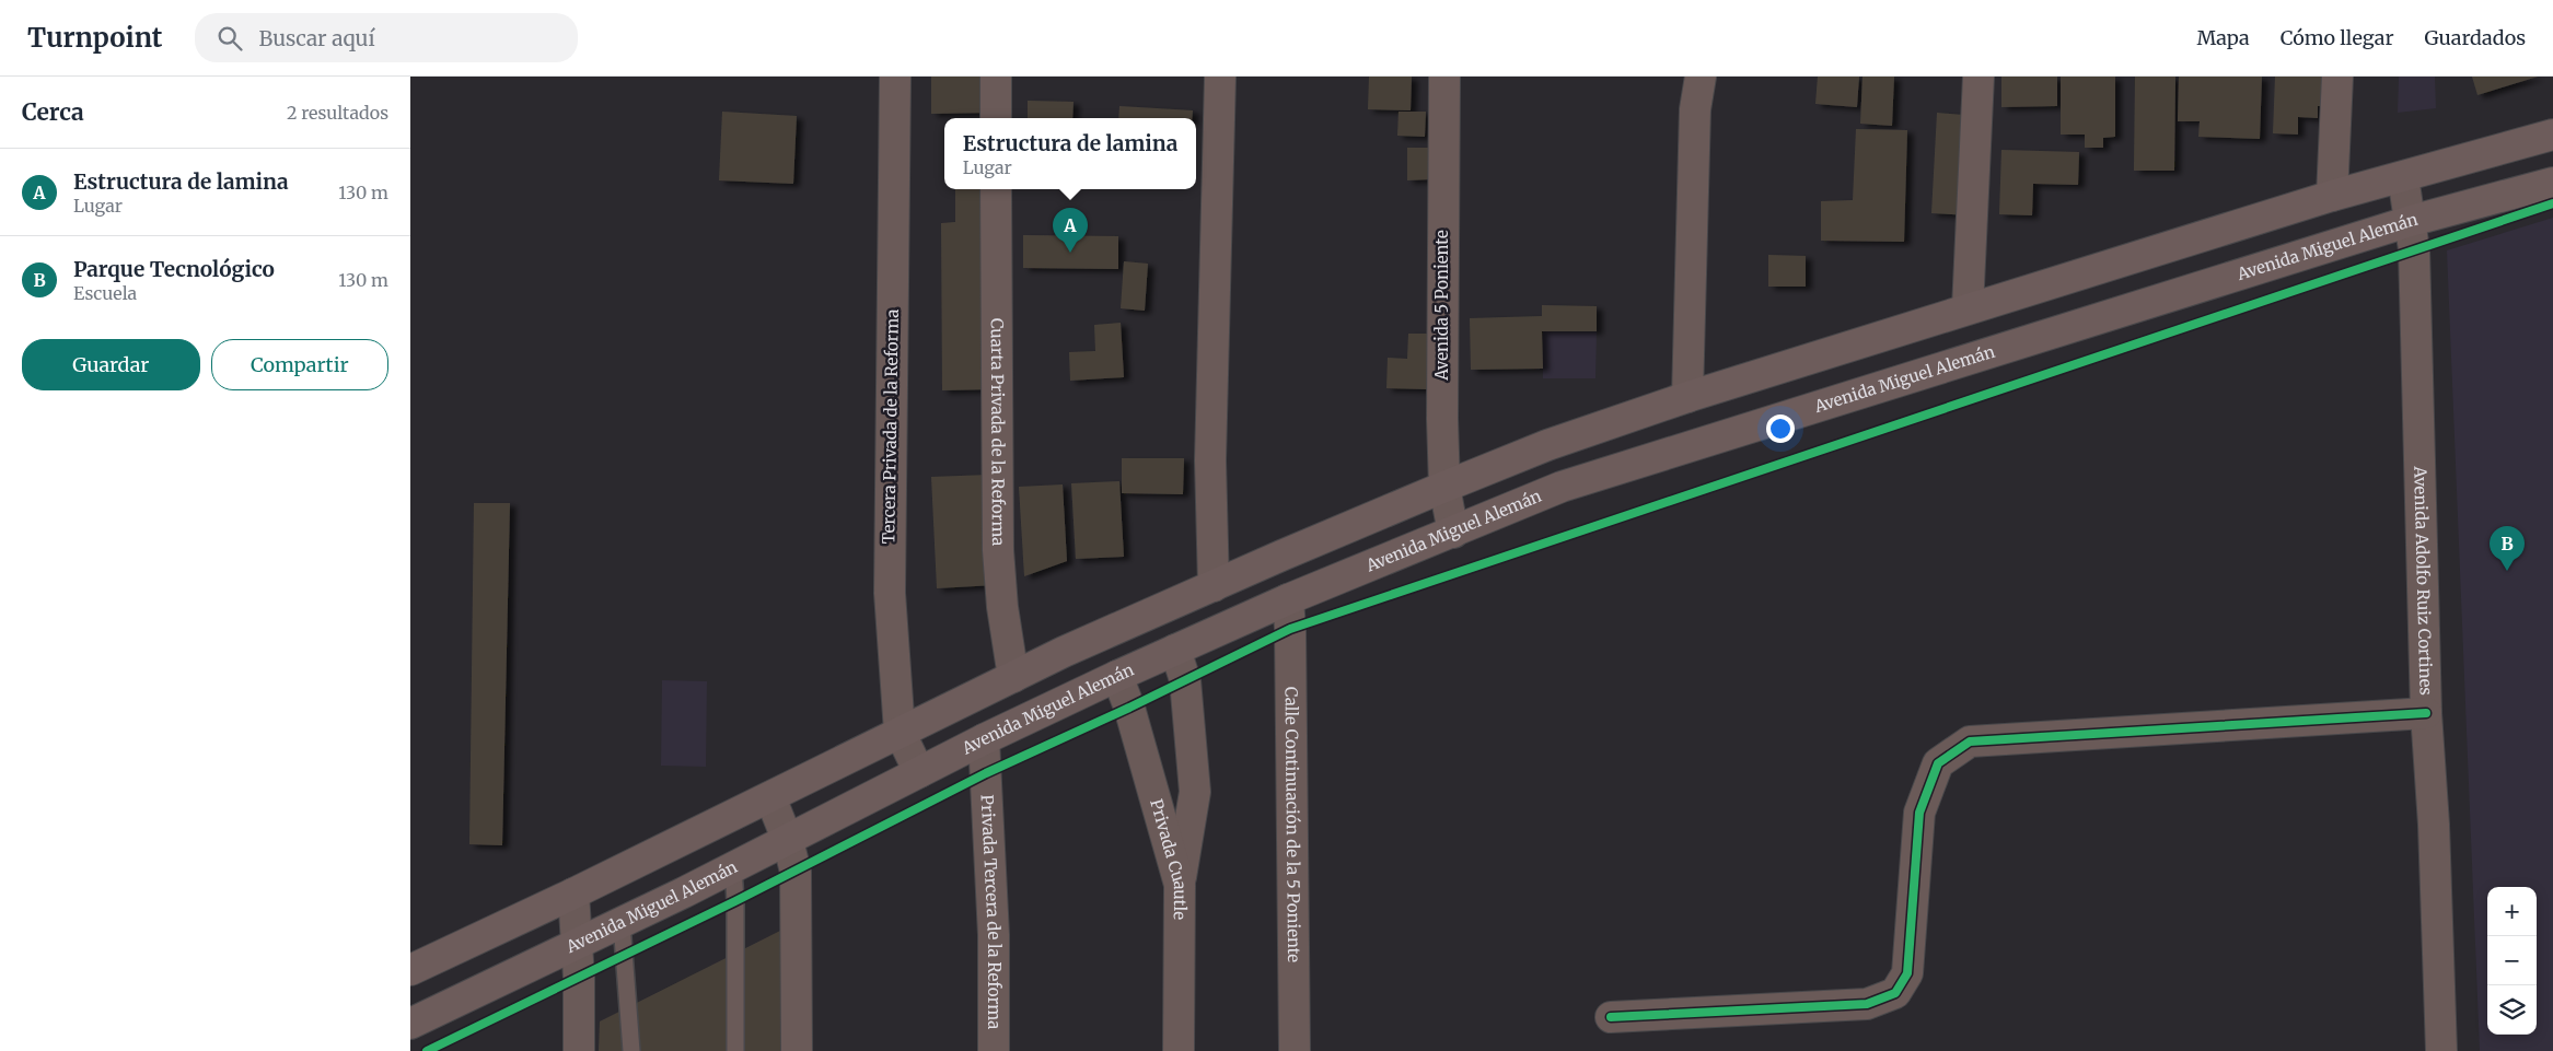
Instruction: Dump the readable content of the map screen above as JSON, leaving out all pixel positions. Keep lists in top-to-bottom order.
{
  "streets": {
    "main road": ["Avenida Miguel Alemán"],
    "street": [
      "Avenida 5 Poniente",
      "Tercera Privada de la Reforma",
      "Cuarta Privada de la Reforma",
      "Avenida Adolfo Ruiz Cortines",
      "Calle Continuación de la 5 Poniente",
      "Privada Cuautle",
      "Privada Tercera de la Reforma"
    ]
  },
  "crossings": [
    ["Avenida Miguel Alemán", "Avenida 5 Poniente"],
    ["Avenida Miguel Alemán", "Tercera Privada de la Reforma"],
    ["Avenida Miguel Alemán", "Avenida Adolfo Ruiz Cortines"],
    ["Avenida Miguel Alemán", "Calle Continuación de la 5 Poniente"],
    ["Avenida Miguel Alemán", "Privada Cuautle"],
    ["Avenida Miguel Alemán", "Privada Tercera de la Reforma"]
  ],
  "page": {
    "header": "Turnpoint",
    "search": "Buscar aquí",
    "nav": ["Mapa", "Cómo llegar", "Guardados"],
    "heading": ["Cerca", "2 resultados"],
    "popup": ["Estructura de lamina", "Lugar"],
    "list": [
      {
        "mark": "A",
        "name": "Estructura de lamina",
        "note": "Lugar",
        "value": "130 m"
      },
      {
        "mark": "B",
        "name": "Parque Tecnológico",
        "note": "Escuela",
        "value": "130 m"
      }
    ],
    "pins": ["A", "B"],
    "buttons": ["Guardar", "Compartir"],
    "map_buttons": ["+", "−"]
  }
}
